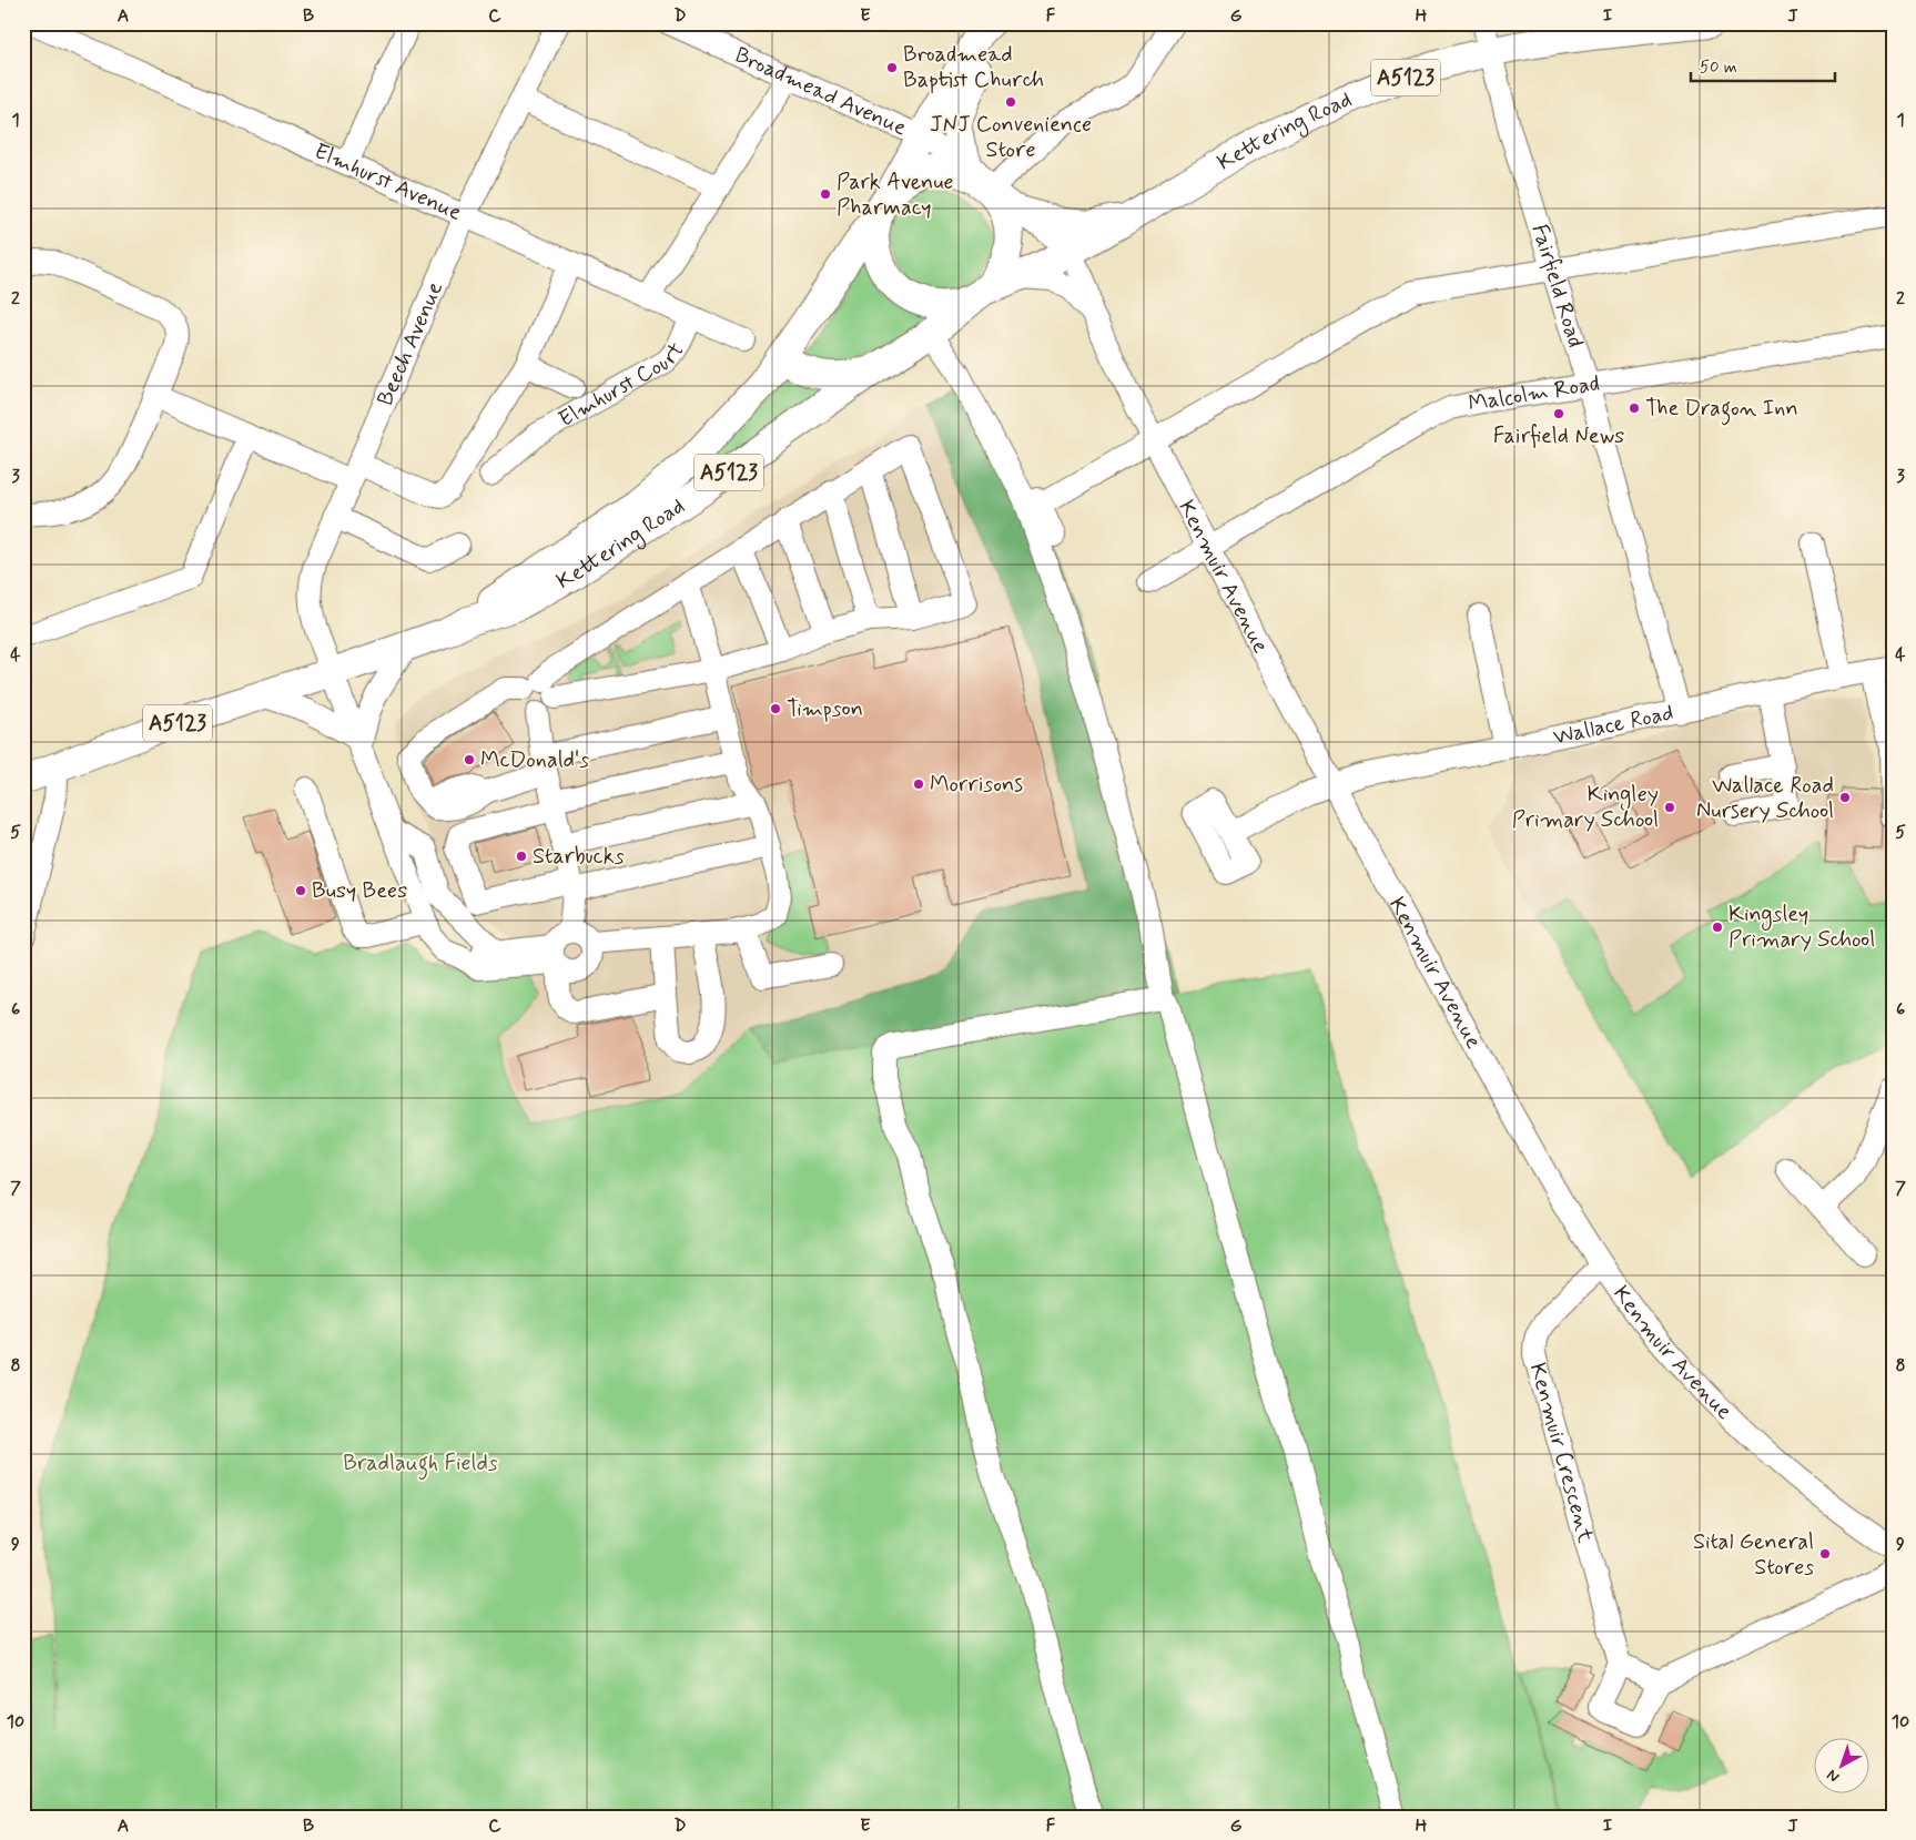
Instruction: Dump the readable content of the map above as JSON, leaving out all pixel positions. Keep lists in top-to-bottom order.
{
  "streets": {
    "main road": ["A5123", "Kettering Road"],
    "street": [
      "Broadmead Avenue",
      "Elmhurst Avenue",
      "Fairfield Road",
      "Beech Avenue",
      "Elmhurst Court",
      "Malcolm Road",
      "Kenmuir Avenue",
      "Wallace Road",
      "Kenmuir Crescent"
    ]
  },
  "crossings": [
    ["Broadmead Avenue", "Kettering Road"],
    ["Broadmead Avenue", "Kenmuir Avenue"],
    ["Kettering Road", "Fairfield Road"],
    ["Kettering Road", "Beech Avenue"],
    ["Kettering Road", "Kenmuir Avenue"],
    ["Elmhurst Avenue", "Beech Avenue"],
    ["Elmhurst Avenue", "Elmhurst Court"],
    ["Fairfield Road", "Malcolm Road"],
    ["Fairfield Road", "Wallace Road"],
    ["Malcolm Road", "Kenmuir Avenue"],
    ["Kenmuir Avenue", "Wallace Road"],
    ["Kenmuir Avenue", "Kenmuir Crescent"]
  ],
  "parks": ["Bradlaugh Fields"],
  "places": [
    "Broadmead Baptist Church",
    "JNJ Convenience Store",
    "Park Avenue Pharmacy",
    "The Dragon Inn",
    "Fairfield News",
    "Timpson",
    "McDonald's",
    "Morrisons",
    "Wallace Road Nursery School",
    "Kingley Primary School",
    "Starbucks",
    "Busy Bees",
    "Kingsley Primary School",
    "Sital General Stores"
  ],
  "scale_bar": "50 m",
  "north": "bottom left",
  "grid": {
    "columns": [
      "A",
      "B",
      "C",
      "D",
      "E",
      "F",
      "G",
      "H",
      "I",
      "J"
    ],
    "rows": [
      "1",
      "2",
      "3",
      "4",
      "5",
      "6",
      "7",
      "8",
      "9",
      "10"
    ]
  }
}
